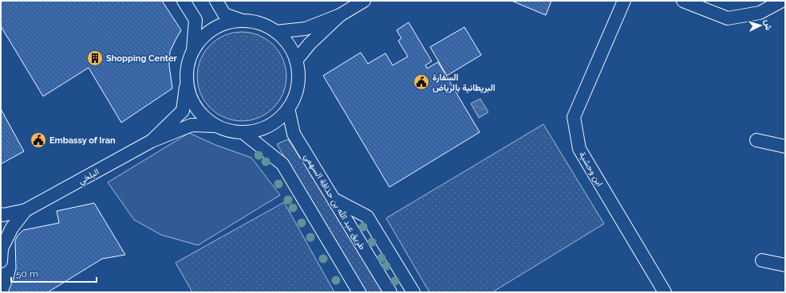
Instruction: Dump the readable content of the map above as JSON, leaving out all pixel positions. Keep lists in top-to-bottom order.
{
  "streets": {
    "street": ["ابن وحشية", "البلخي", "طريق عبد الله بن حذافة السهمي"]
  },
  "places": {
    "building": ["Shopping Center"],
    "public building": ["السفارة البريطانية بالرياض", "Embassy of Iran"]
  },
  "scale_bar": "50 m",
  "north": "right"
}
